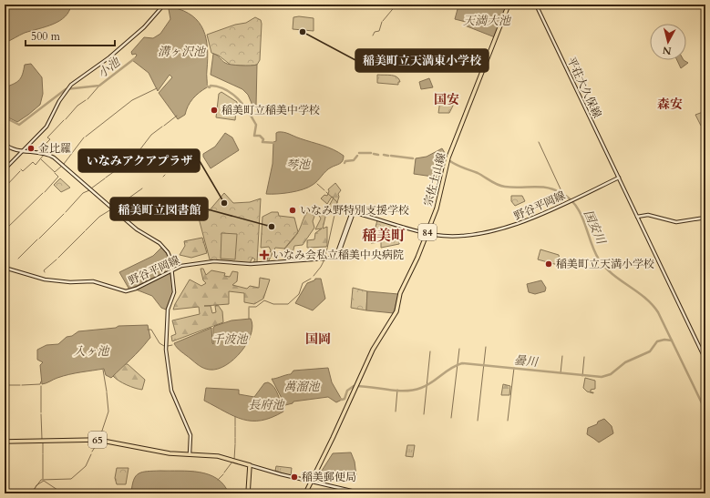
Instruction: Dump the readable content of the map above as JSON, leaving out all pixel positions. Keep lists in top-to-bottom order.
{
  "streets": {
    "main road": [
      "平荘大久保線",
      "宗佐土山線",
      "野谷平岡線",
      "84",
      "65"
    ]
  },
  "crossings": [
    ["平荘大久保線", "野谷平岡線"],
    ["宗佐土山線", "野谷平岡線"]
  ],
  "districts": [
    "国安",
    "森安",
    "稲美町",
    "国岡"
  ],
  "water": [
    "天満大池",
    "溝ヶ沢池",
    "小池",
    "琴池",
    "国安川",
    "千波池",
    "入ヶ池",
    "曇川",
    "萬溜池",
    "長府池"
  ],
  "places": {
    "other": [
      "稲美町立天満東小学校",
      "稲美町立稲美中学校",
      "金比羅",
      "いなみアクアプラザ",
      "いなみ野特別支援学校",
      "稲美町立図書館",
      "稲美町立天満小学校",
      "稲美郵便局"
    ],
    "health": ["いなみ会私立稲美中央病院"]
  },
  "scale_bar": "500 m",
  "north": "bottom"
}
